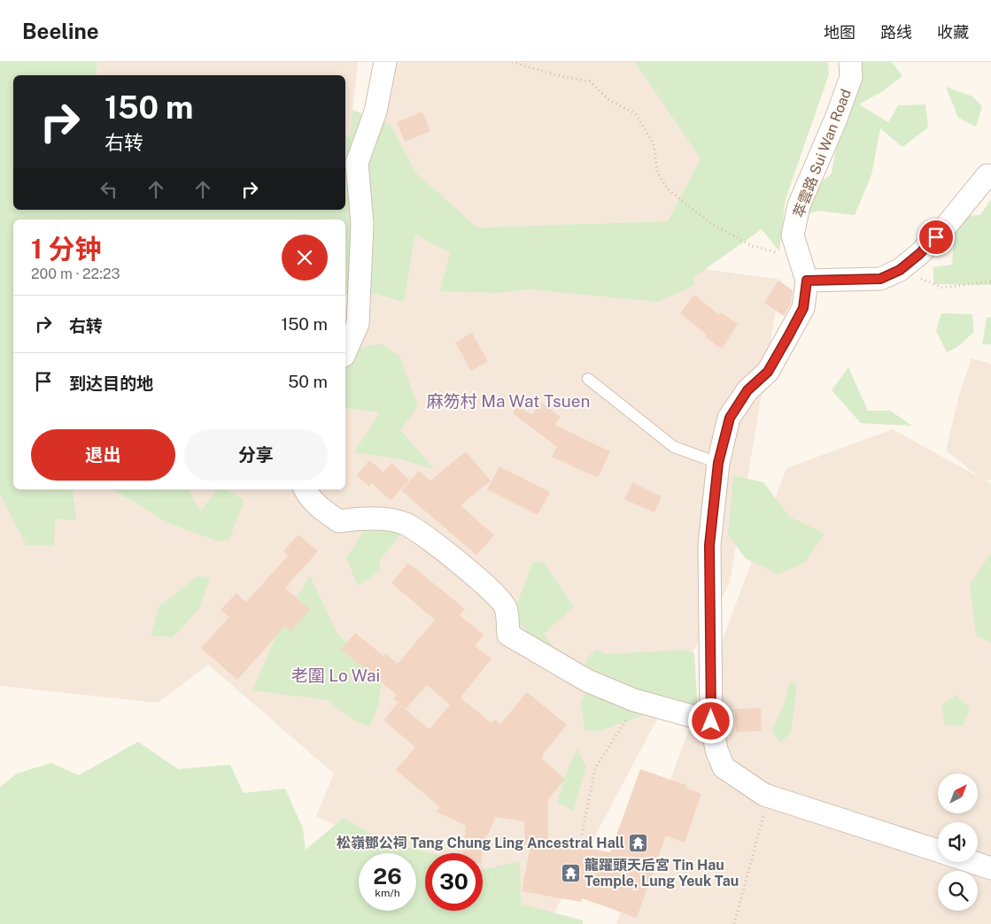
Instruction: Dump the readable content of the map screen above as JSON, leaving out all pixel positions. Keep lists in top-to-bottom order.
{
  "streets": {
    "street": ["萃雲路 Sui Wan Road"]
  },
  "districts": ["麻笏村 Ma Wat Tsuen", "老圍 Lo Wai"],
  "places": {
    "temple": ["松嶺鄧公祠 Tang Chung Ling Ancestral Hall", "龍躍頭天后宮 Tin Hau Temple, Lung Yeuk Tau"]
  },
  "north": "top right",
  "page": {
    "header": "Beeline",
    "nav": ["地图", "路线", "收藏"],
    "turn": ["150 m", "右转"],
    "heading": ["1 分钟", "200 m · 22:23"],
    "list": [
      {
        "name": "右转",
        "value": "150 m"
      },
      {
        "name": "到达目的地",
        "value": "50 m"
      }
    ],
    "buttons": ["退出", "分享"],
    "speed": "26 km/h",
    "limit": "30"
  }
}
